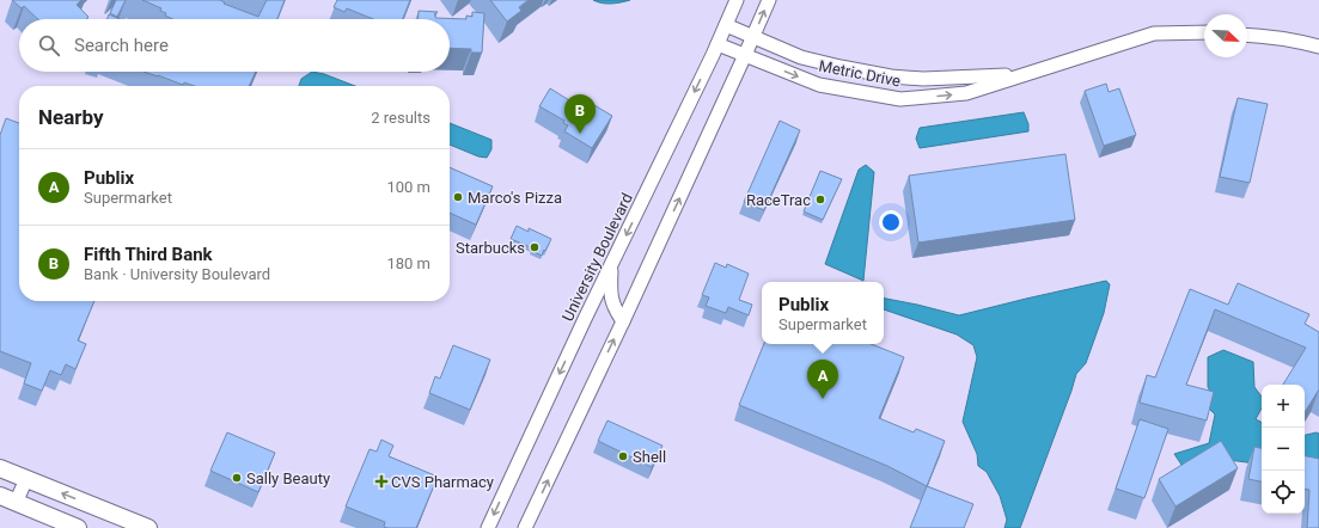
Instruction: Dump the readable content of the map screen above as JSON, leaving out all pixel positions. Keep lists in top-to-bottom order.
{
  "streets": {
    "street": ["Metric Drive", "University Boulevard"]
  },
  "crossings": [
    ["Metric Drive", "University Boulevard"]
  ],
  "places": {
    "other": [
      "Marco's Pizza",
      "RaceTrac",
      "Starbucks",
      "Shell",
      "Sally Beauty"
    ],
    "health": ["CVS Pharmacy"]
  },
  "north": "bottom right",
  "page": {
    "search": "Search here",
    "heading": ["Nearby", "2 results"],
    "pins": ["B", "A"],
    "list": [
      {
        "mark": "A",
        "name": "Publix",
        "note": "Supermarket",
        "value": "100 m"
      },
      {
        "mark": "B",
        "name": "Fifth Third Bank",
        "note": "Bank · University Boulevard",
        "value": "180 m"
      }
    ],
    "popup": ["Publix", "Supermarket"],
    "map_buttons": ["+", "−"]
  }
}
